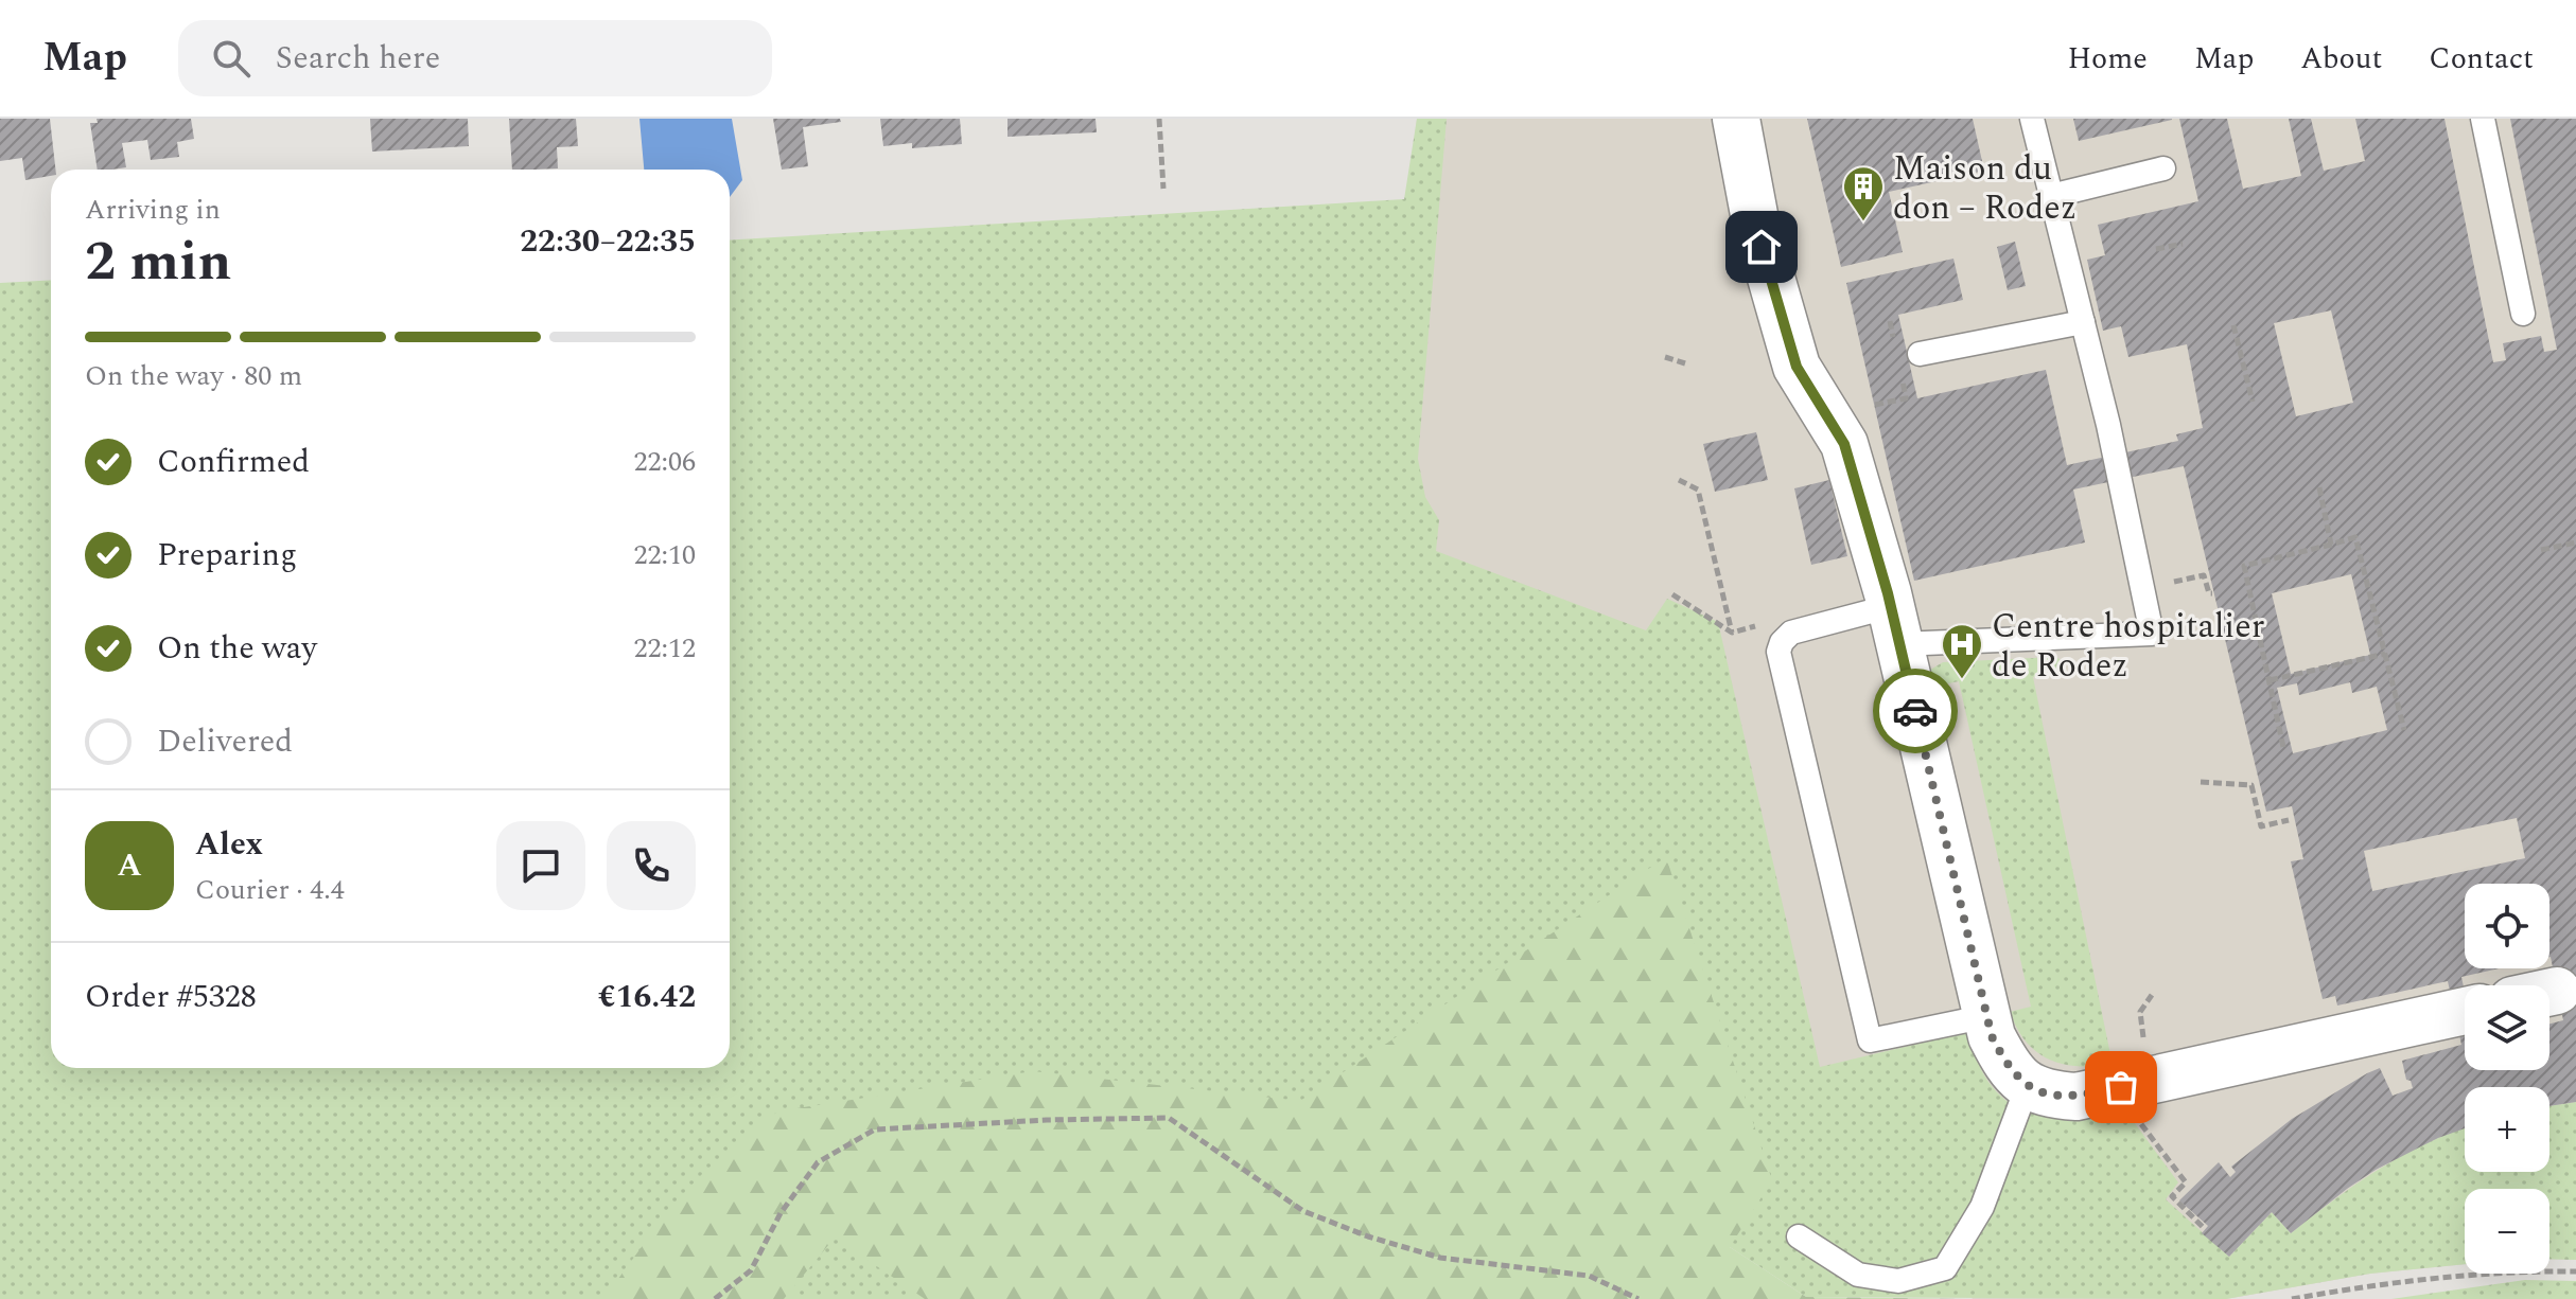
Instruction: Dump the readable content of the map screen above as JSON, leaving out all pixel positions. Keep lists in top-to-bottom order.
{
  "places": {
    "building": ["Maison du don – Rodez"],
    "hospital": ["Centre hospitalier de Rodez"]
  },
  "page": {
    "header": "Map",
    "search": "Search here",
    "nav": [
      "Home",
      "Map",
      "About",
      "Contact"
    ],
    "heading": ["2 min", "Arriving in", "22:30–22:35"],
    "panel": [
      "Alex",
      "Courier · 4.4",
      "Order #5328",
      "€16.42"
    ],
    "bar": "On the way · 80 m",
    "list": [
      ["Confirmed", "22:06"],
      ["Preparing", "22:10"],
      ["On the way", "22:12"],
      "Delivered"
    ],
    "round": "A",
    "map_buttons": ["+", "−"]
  }
}
